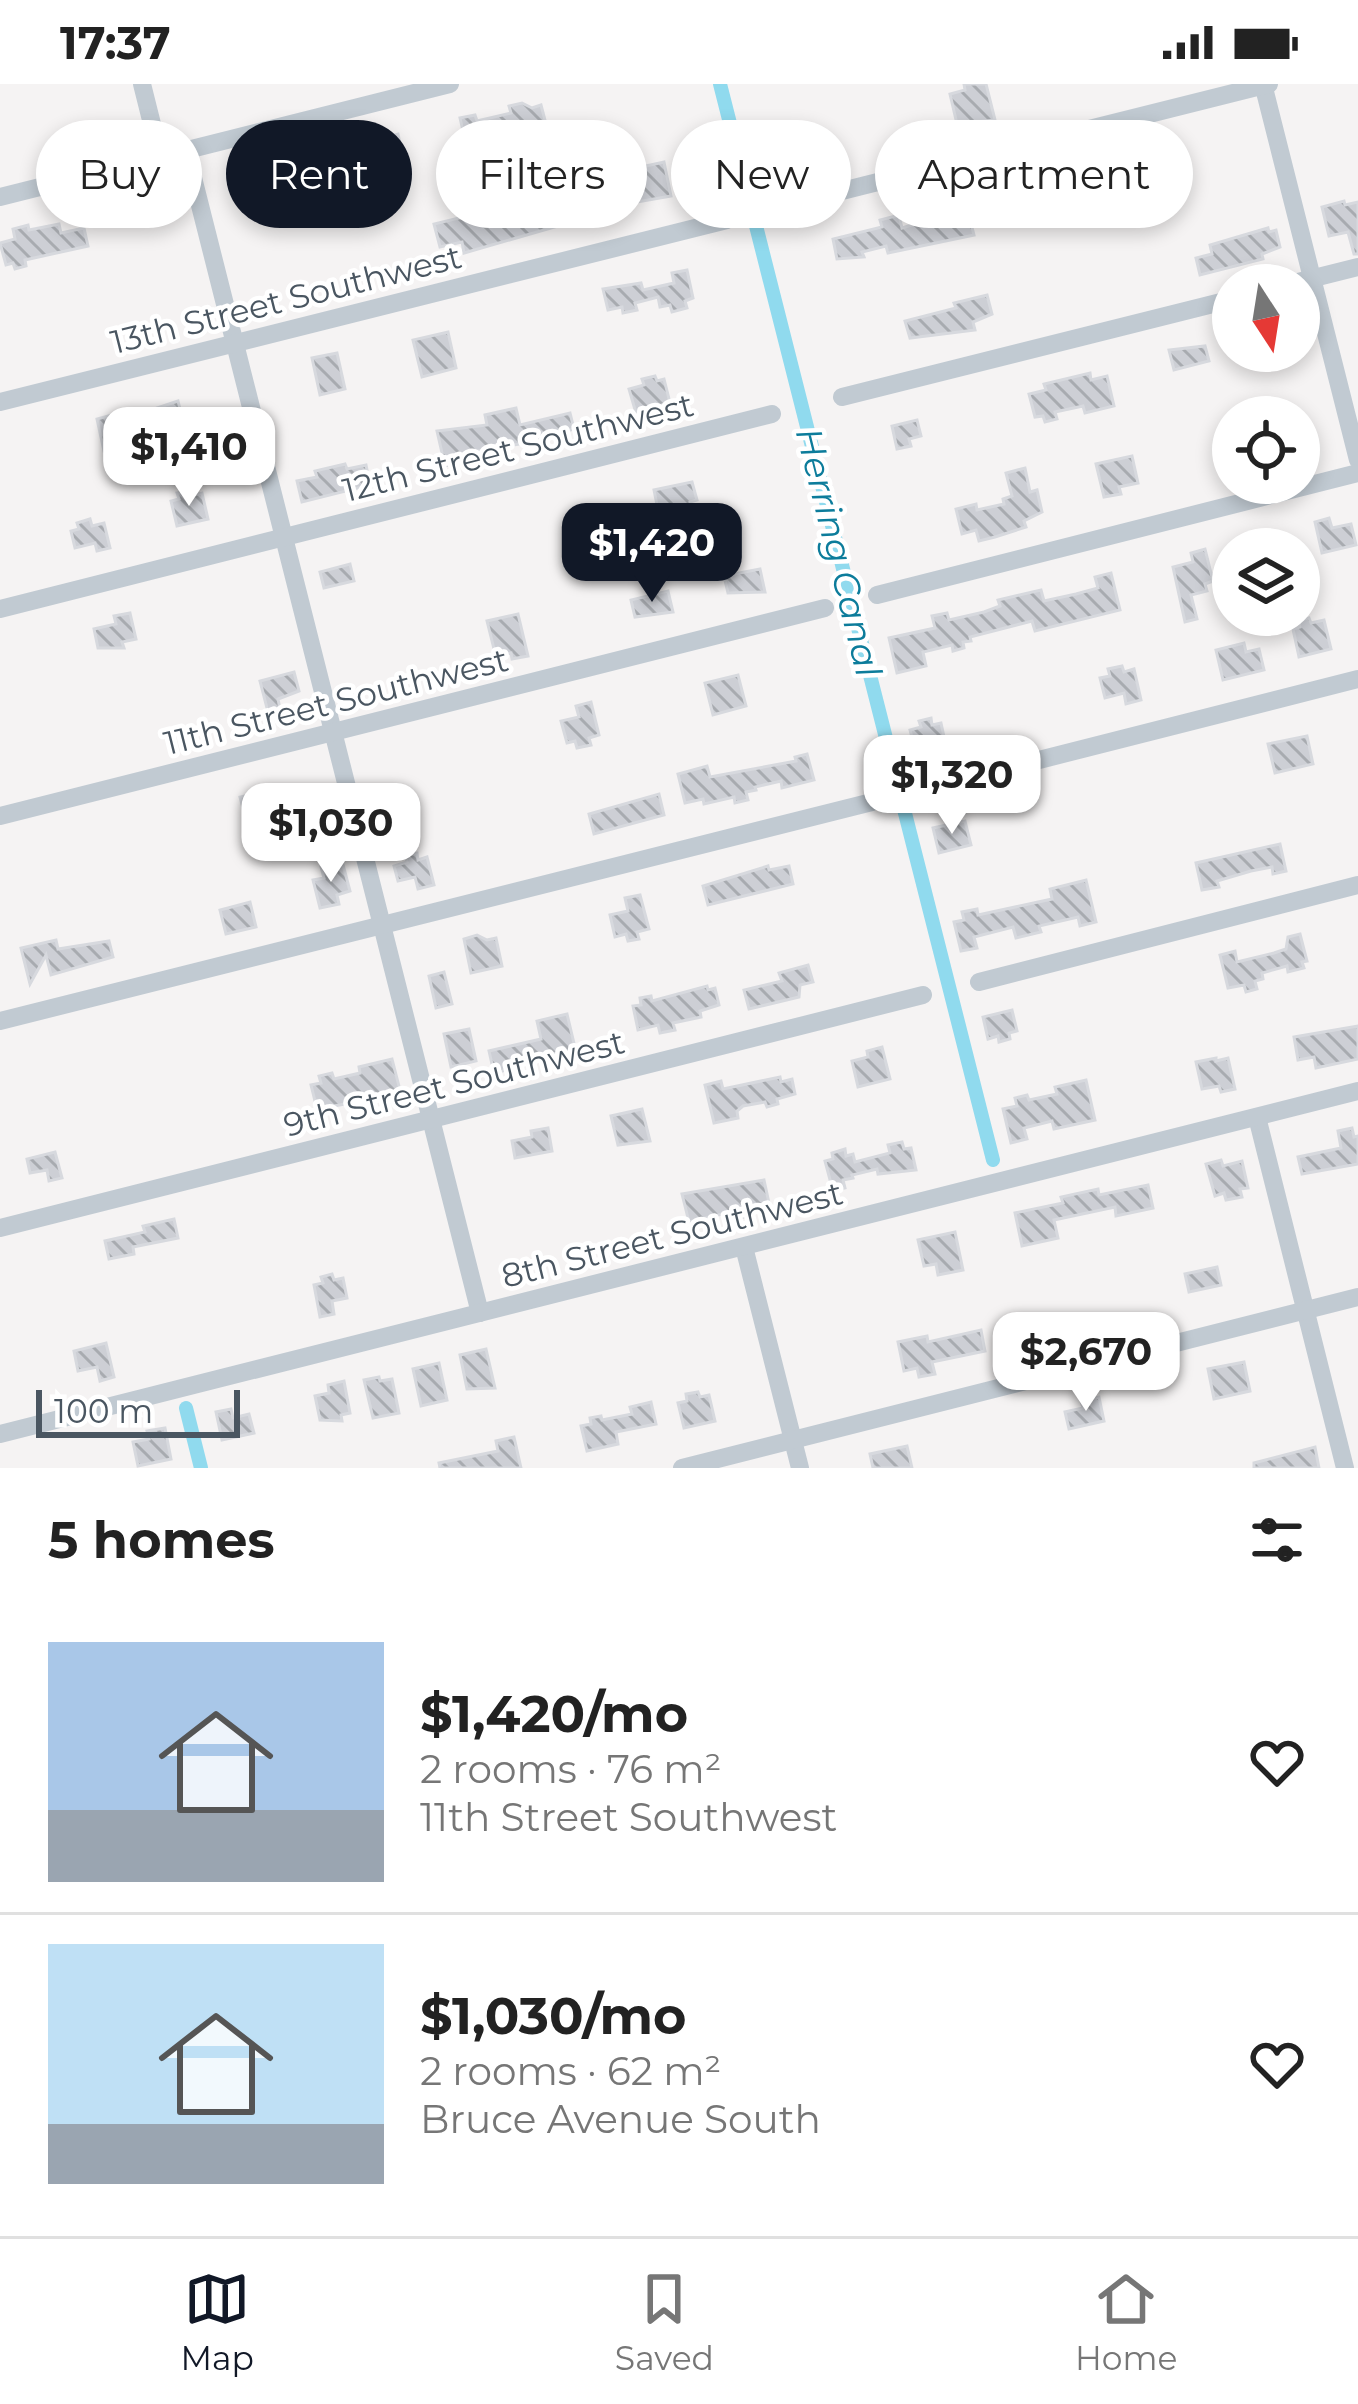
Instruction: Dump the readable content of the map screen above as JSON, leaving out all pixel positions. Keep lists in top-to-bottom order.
{
  "streets": {
    "street": [
      "13th Street Southwest",
      "12th Street Southwest",
      "11th Street Southwest",
      "9th Street Southwest",
      "8th Street Southwest"
    ]
  },
  "water": ["Herring Canal"],
  "scale_bar": "100 m",
  "north": "bottom",
  "page": {
    "status": "17:37",
    "chip": [
      "Buy",
      "Rent",
      "Filters",
      "New",
      "Apartment"
    ],
    "price": [
      "$1,410",
      "$1,420",
      "$1,320",
      "$1,030",
      "$2,670"
    ],
    "scale": "100 m",
    "heading": "5 homes",
    "list": [
      {
        "name": "$1,420/mo",
        "note": "2 rooms · 76 m² · 11th Street Southwest"
      },
      {
        "name": "$1,030/mo",
        "note": "2 rooms · 62 m² · Bruce Avenue South"
      }
    ],
    "tabs": ["Map", "Saved", "Home"]
  }
}
